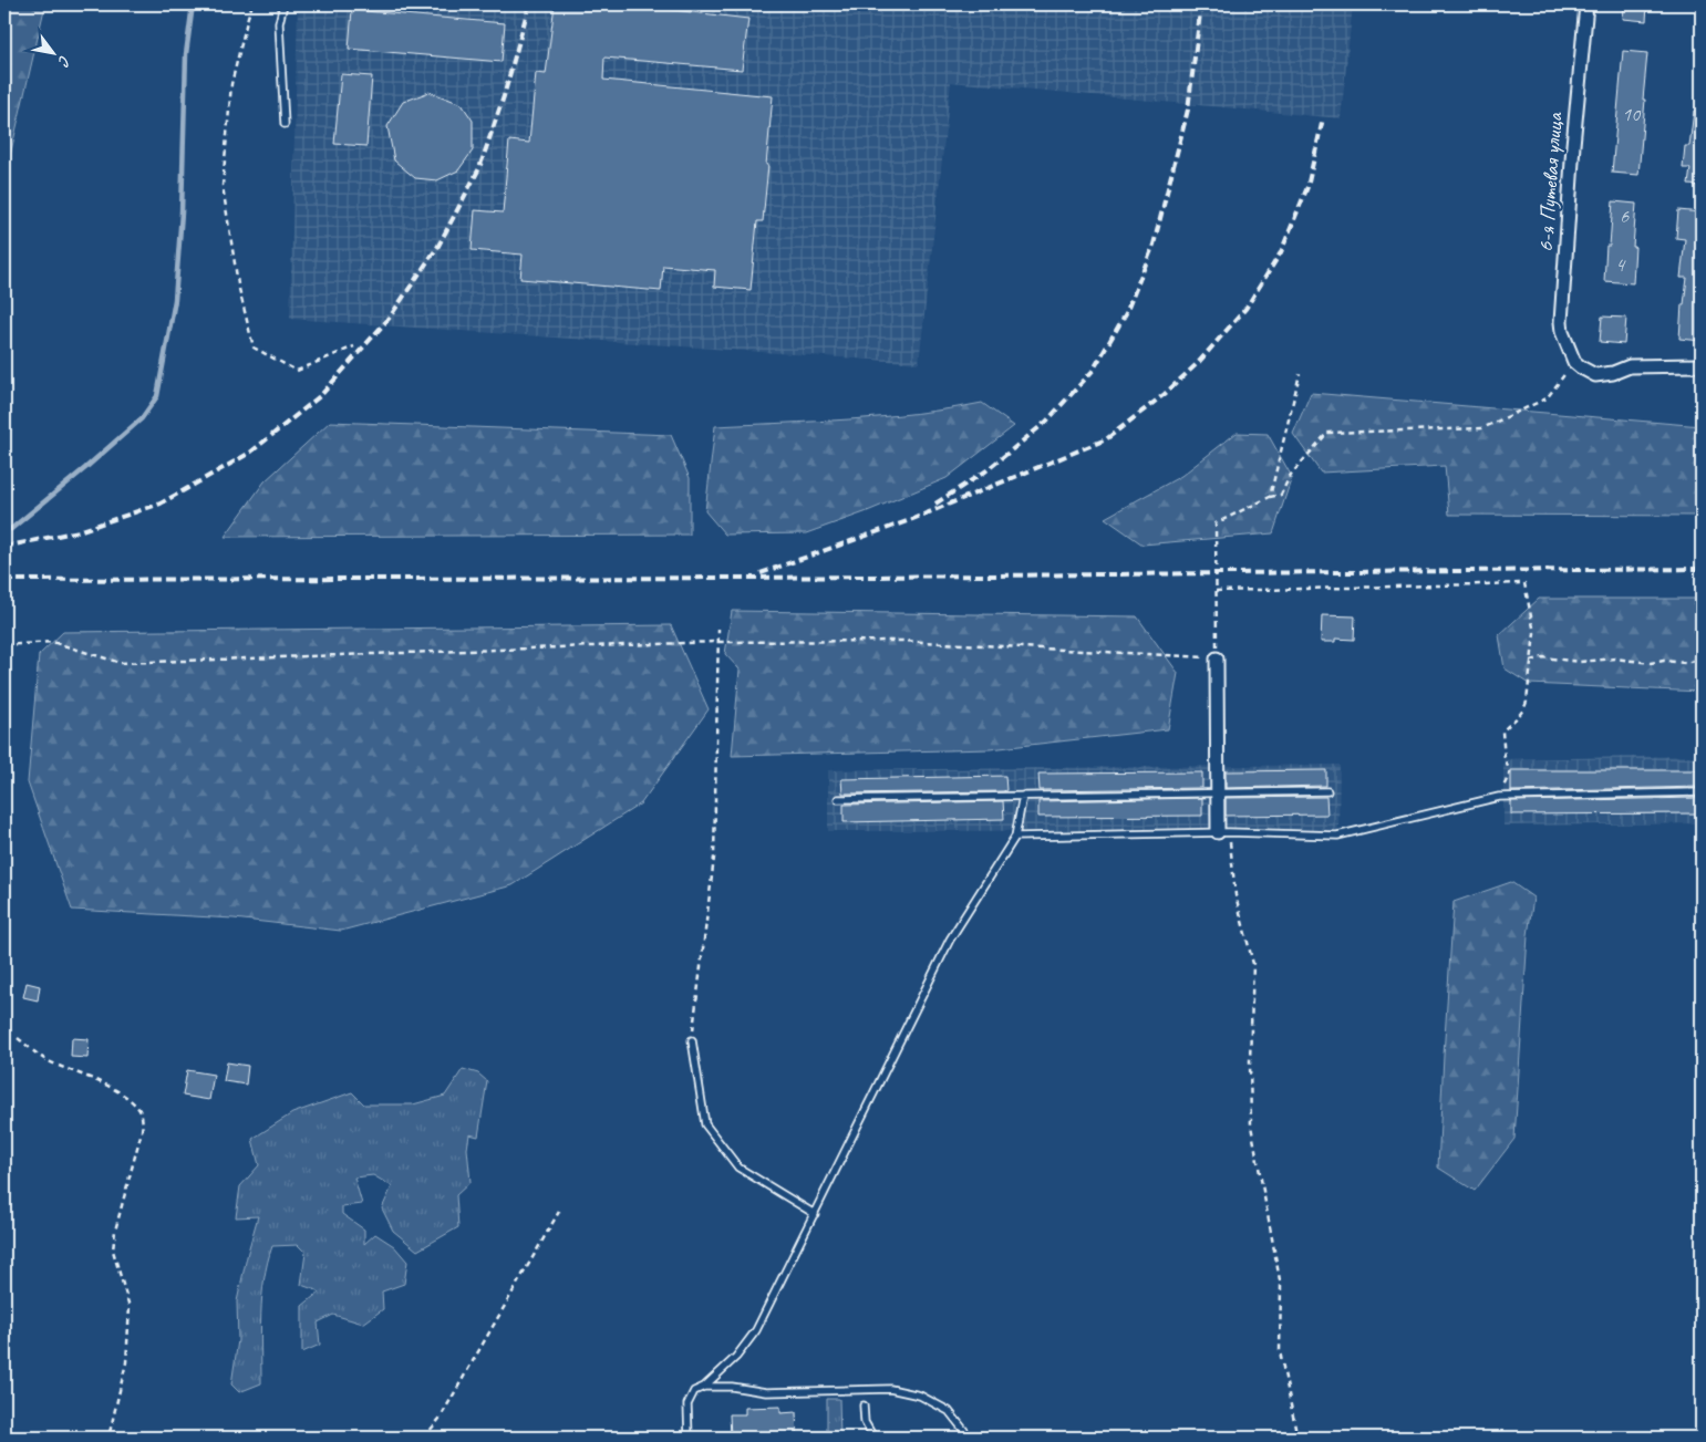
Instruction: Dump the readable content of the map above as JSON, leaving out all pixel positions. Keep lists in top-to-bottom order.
{
  "streets": {
    "street": ["6-я Путевая улица"]
  },
  "house_numbers": ["10", "6", "4"],
  "north": "bottom right"
}
